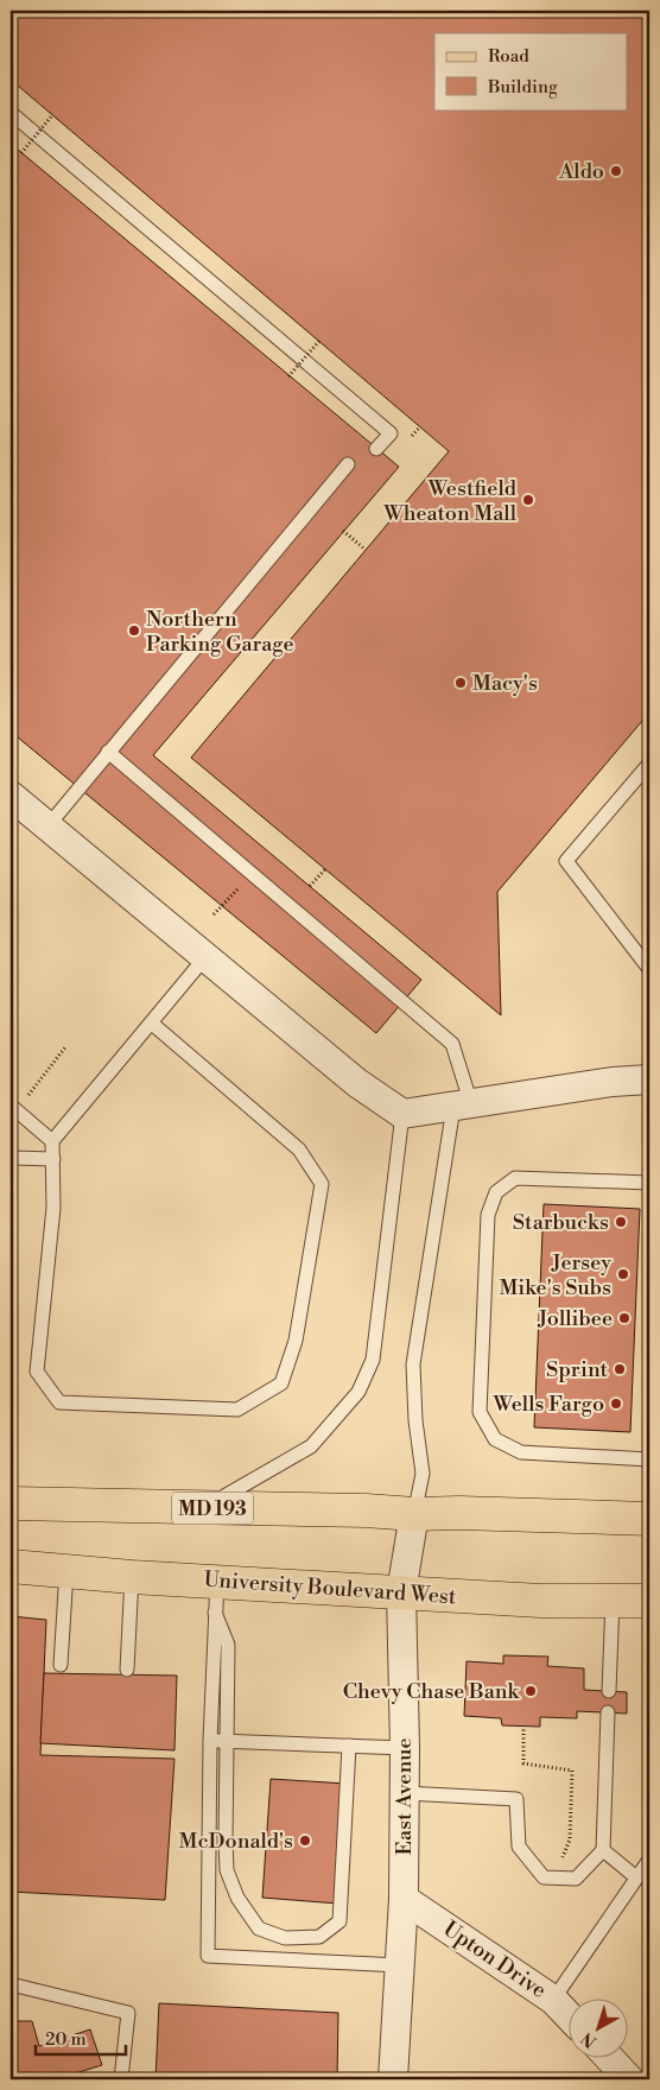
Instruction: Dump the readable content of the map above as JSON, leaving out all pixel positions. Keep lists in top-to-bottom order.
{
  "streets": {
    "main road": ["MD 193", "University Boulevard West"],
    "street": ["East Avenue", "Upton Drive"]
  },
  "crossings": [
    ["MD 193", "East Avenue"],
    ["University Boulevard West", "East Avenue"],
    ["East Avenue", "Upton Drive"]
  ],
  "places": [
    "Aldo",
    "Westfield Wheaton Mall",
    "Northern Parking Garage",
    "Macy's",
    "Starbucks",
    "Jersey Mike's Subs",
    "Jollibee",
    "Sprint",
    "Wells Fargo",
    "Chevy Chase Bank",
    "McDonald's"
  ],
  "legend": ["Road", "Building"],
  "scale_bar": "20 m",
  "north": "bottom left"
}
